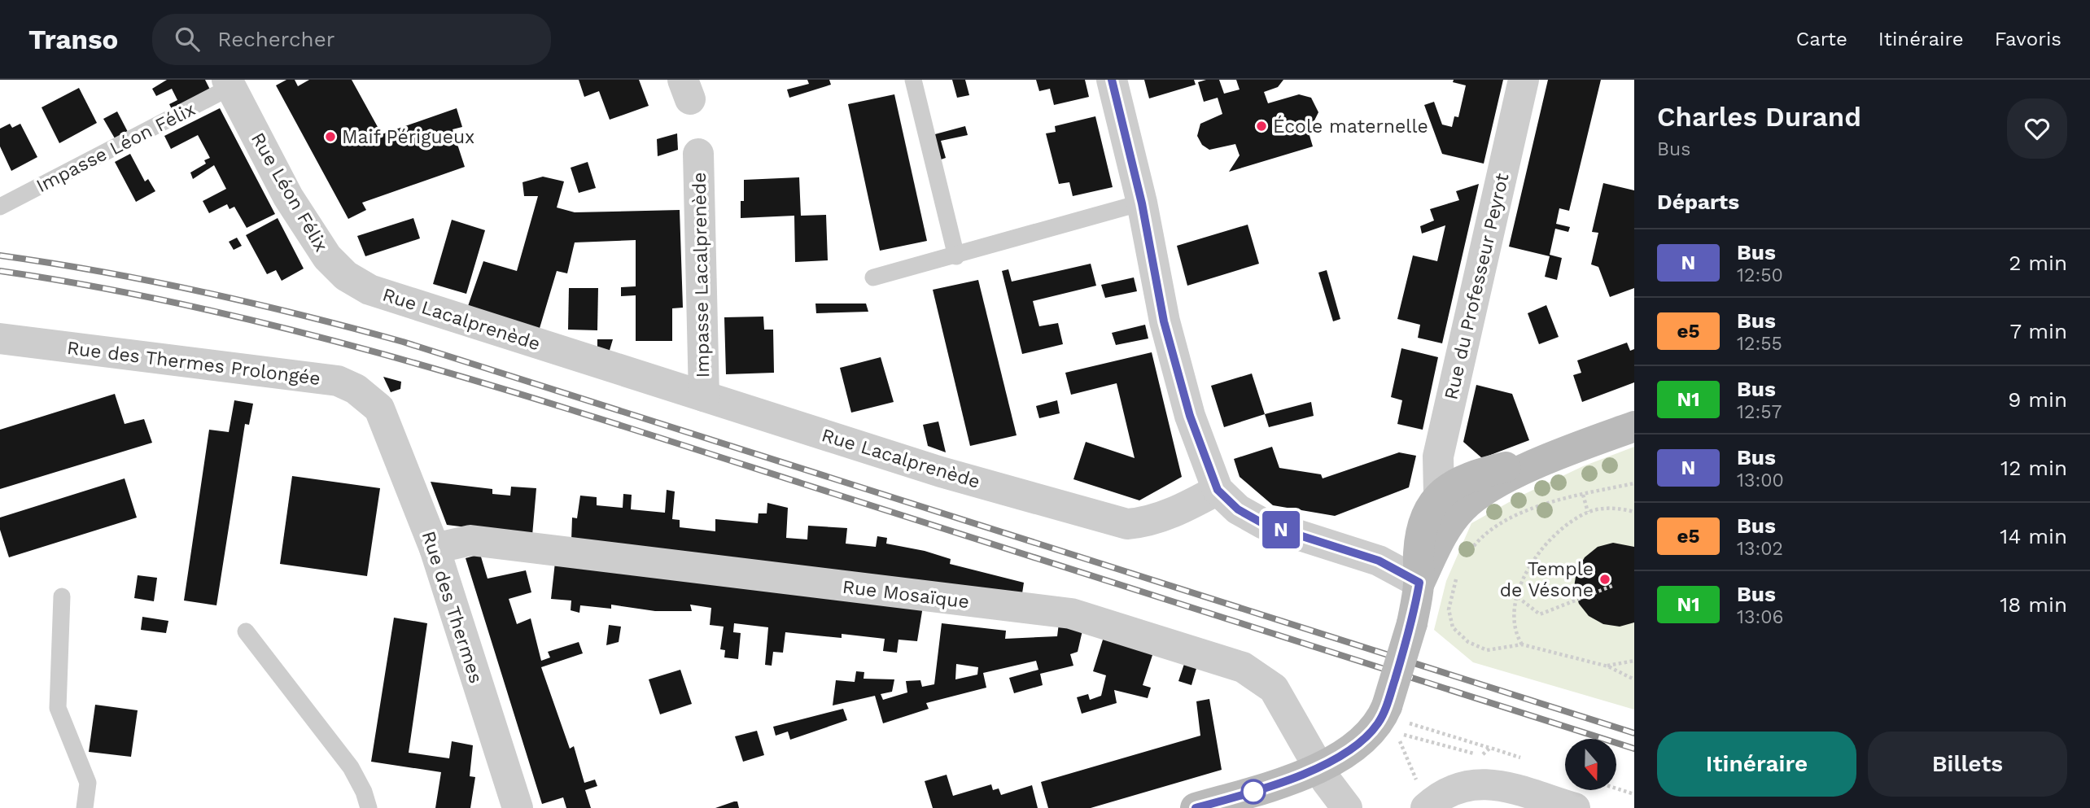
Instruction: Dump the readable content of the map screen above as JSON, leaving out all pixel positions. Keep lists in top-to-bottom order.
{
  "streets": {
    "street": [
      "Rue Léon Félix",
      "Impasse Lacalprenède",
      "Rue du Professeur Peyrot",
      "Rue Lacalprenède",
      "Rue des Thermes Prolongée",
      "Rue Mosaïque",
      "Rue des Thermes"
    ],
    "lane": ["Impasse Léon Félix"]
  },
  "crossings": [
    ["Impasse Léon Félix", "Rue Léon Félix"],
    ["Rue Léon Félix", "Rue Lacalprenède"],
    ["Impasse Lacalprenède", "Rue Lacalprenède"],
    ["Rue des Thermes Prolongée", "Rue des Thermes"],
    ["Rue Mosaïque", "Rue des Thermes"]
  ],
  "places": ["École maternelle", "Maif Périgueux", "Temple de Vésone"],
  "lines": ["bus line N"],
  "north": "bottom",
  "page": {
    "header": "Transo",
    "search": "Rechercher",
    "nav": ["Carte", "Itinéraire", "Favoris"],
    "on_map": "N",
    "heading": [
      ["Charles Durand", "Bus"],
      "Départs"
    ],
    "list": [
      {
        "mark": "N",
        "name": "Bus",
        "note": "12:50",
        "value": "2 min"
      },
      {
        "mark": "e5",
        "name": "Bus",
        "note": "12:55",
        "value": "7 min"
      },
      {
        "mark": "N1",
        "name": "Bus",
        "note": "12:57",
        "value": "9 min"
      },
      {
        "mark": "N",
        "name": "Bus",
        "note": "13:00",
        "value": "12 min"
      },
      {
        "mark": "e5",
        "name": "Bus",
        "note": "13:02",
        "value": "14 min"
      },
      {
        "mark": "N1",
        "name": "Bus",
        "note": "13:06",
        "value": "18 min"
      }
    ],
    "buttons": ["Itinéraire", "Billets"]
  }
}
